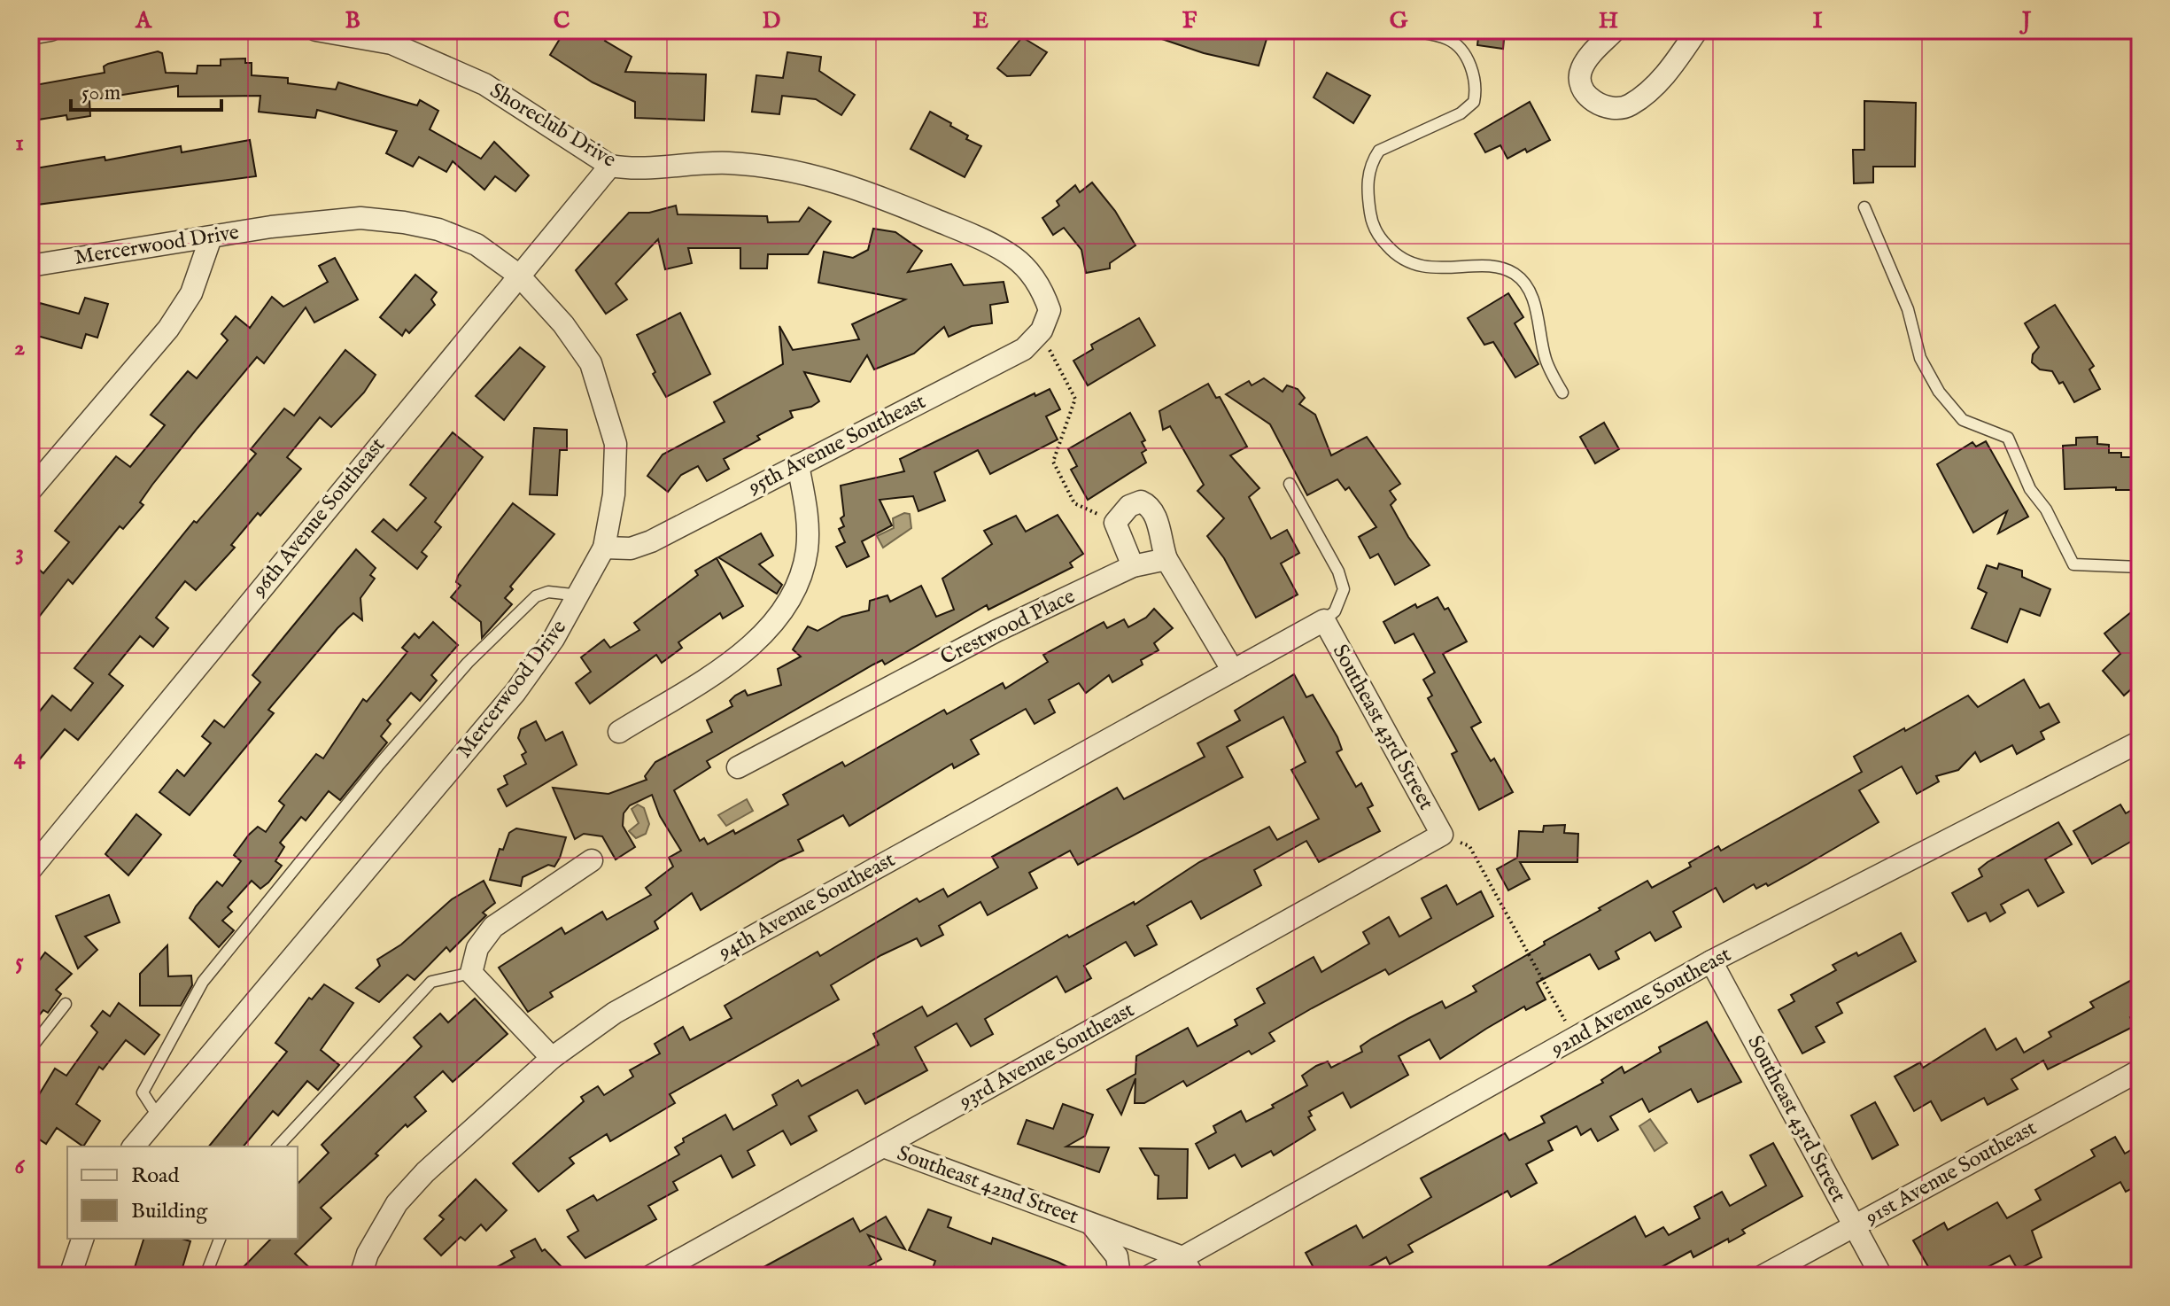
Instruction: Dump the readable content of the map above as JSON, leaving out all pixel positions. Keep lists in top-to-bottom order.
{
  "streets": {
    "street": [
      "Shoreclub Drive",
      "Mercerwood Drive",
      "95th Avenue Southeast",
      "96th Avenue Southeast",
      "Crestwood Place",
      "Southeast 43rd Street",
      "94th Avenue Southeast",
      "92nd Avenue Southeast",
      "93rd Avenue Southeast",
      "91st Avenue Southeast",
      "Southeast 42nd Street"
    ]
  },
  "crossings": [
    ["Shoreclub Drive", "95th Avenue Southeast"],
    ["Shoreclub Drive", "96th Avenue Southeast"],
    ["Mercerwood Drive", "95th Avenue Southeast"],
    ["Mercerwood Drive", "96th Avenue Southeast"],
    ["Southeast 43rd Street", "94th Avenue Southeast"],
    ["Southeast 43rd Street", "92nd Avenue Southeast"],
    ["Southeast 43rd Street", "93rd Avenue Southeast"],
    ["Southeast 43rd Street", "91st Avenue Southeast"],
    ["92nd Avenue Southeast", "Southeast 42nd Street"],
    ["93rd Avenue Southeast", "Southeast 42nd Street"]
  ],
  "legend": ["Road", "Building"],
  "scale_bar": "50 m",
  "grid": {
    "columns": [
      "A",
      "B",
      "C",
      "D",
      "E",
      "F",
      "G",
      "H",
      "I",
      "J"
    ],
    "rows": [
      "1",
      "2",
      "3",
      "4",
      "5",
      "6"
    ]
  }
}
